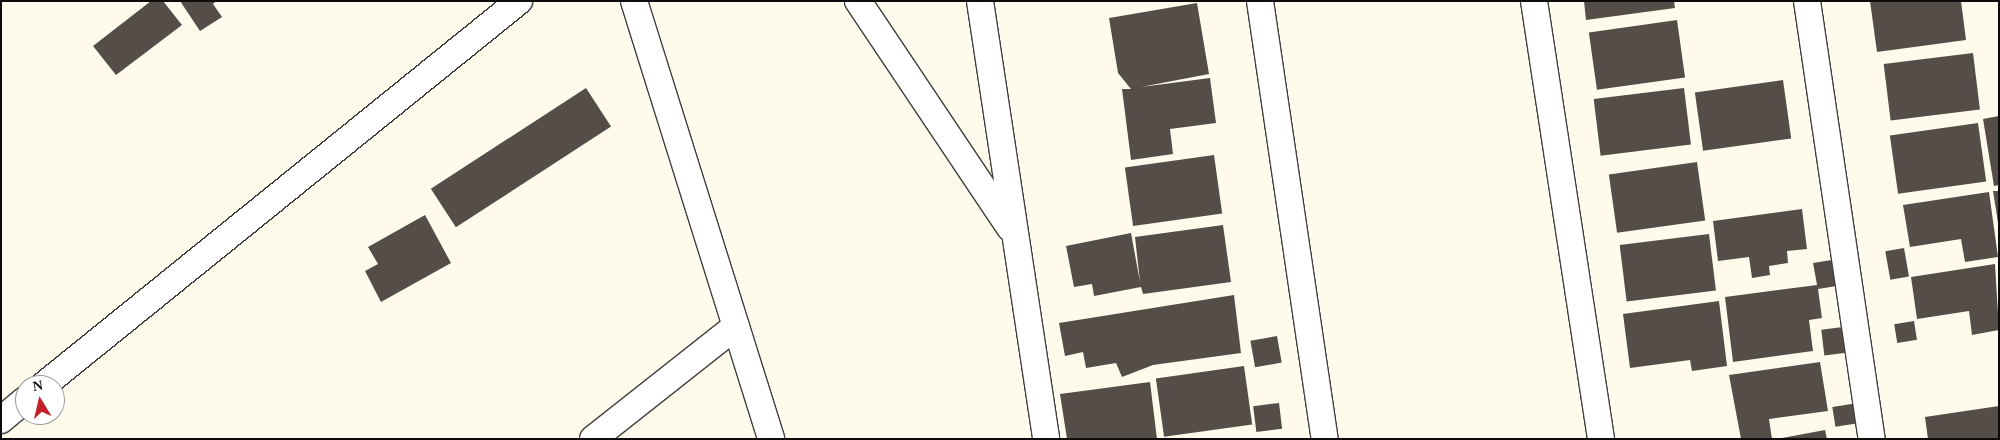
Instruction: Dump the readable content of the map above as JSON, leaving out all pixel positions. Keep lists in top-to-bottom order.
{
  "north": "top"
}
